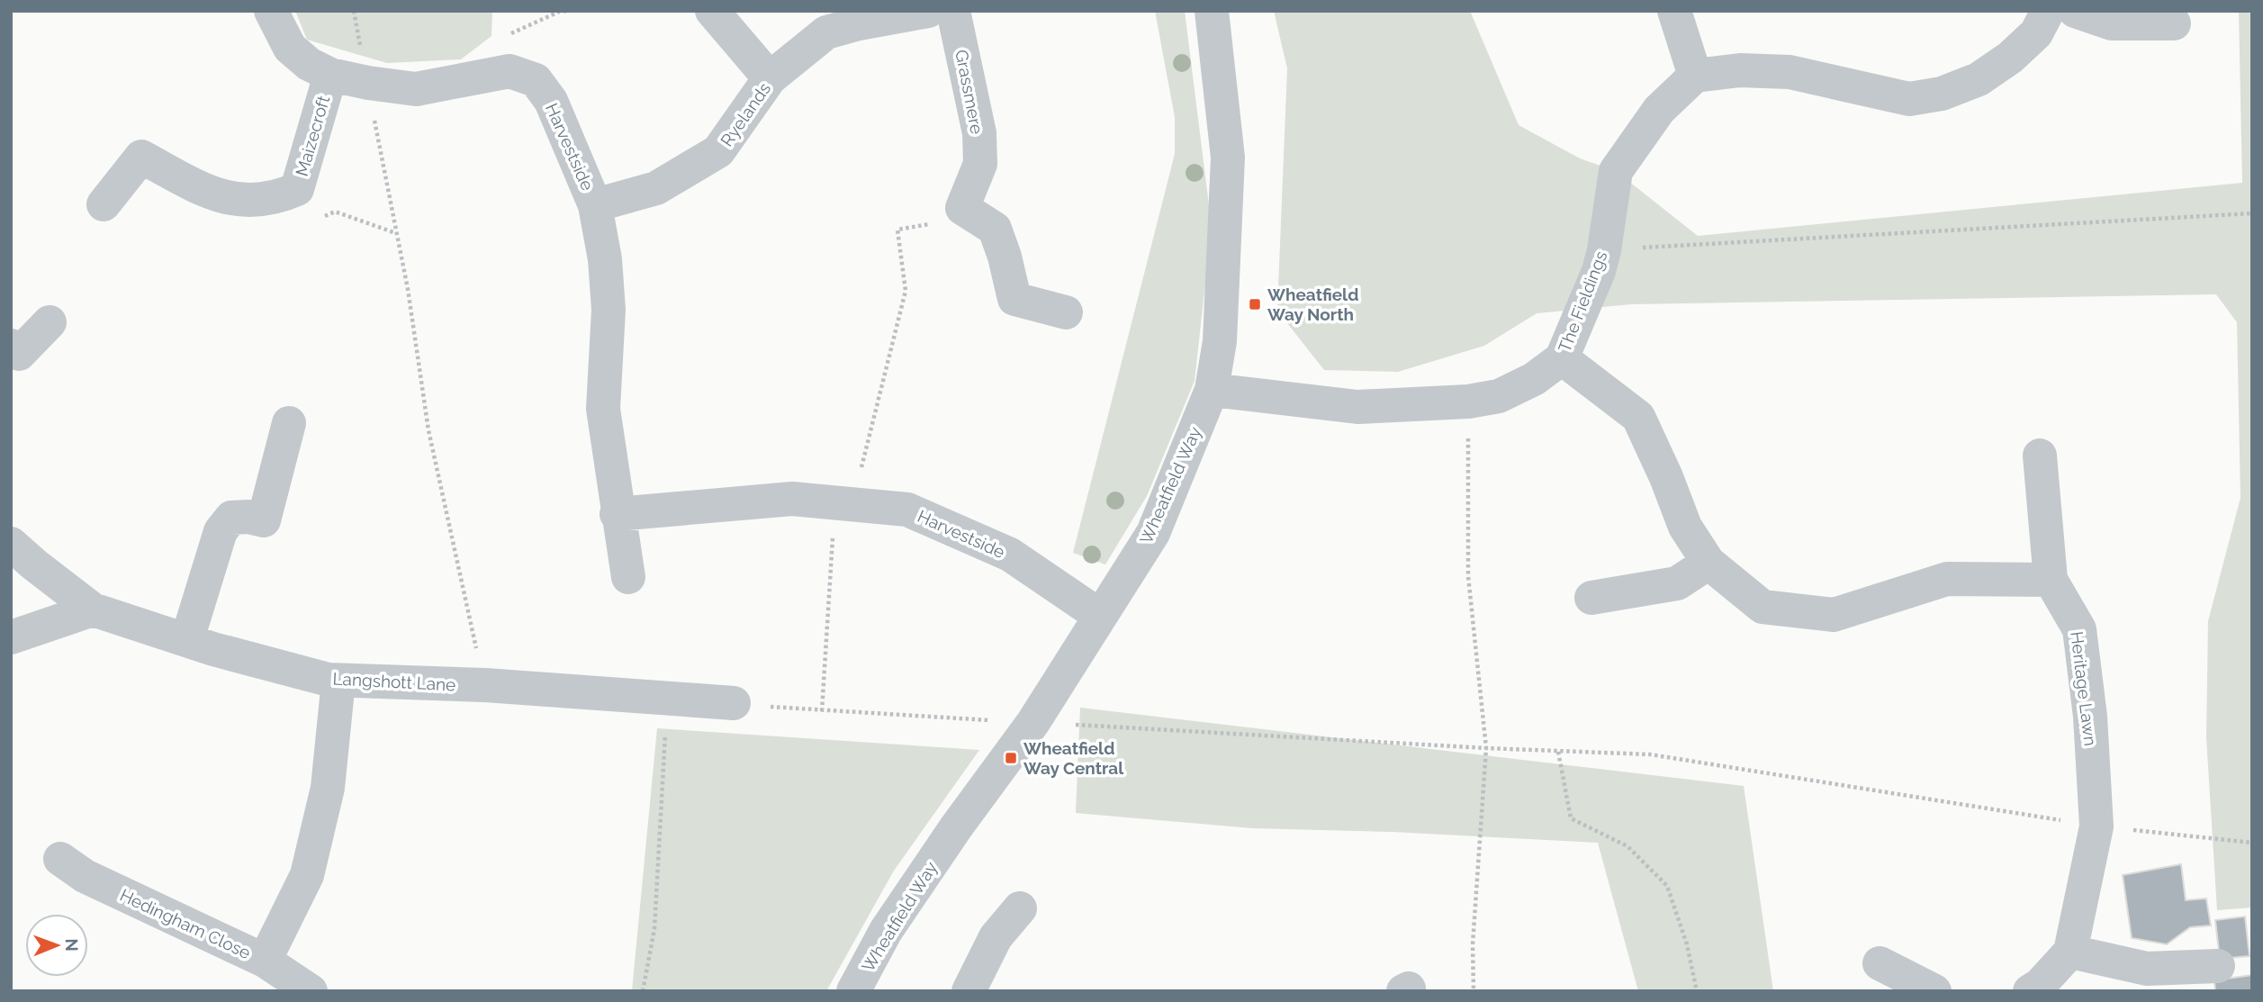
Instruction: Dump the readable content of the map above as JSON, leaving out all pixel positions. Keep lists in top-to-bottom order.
{
  "streets": {
    "street": [
      "Grassmere",
      "Ryelands",
      "Maizecroft",
      "Harvestside",
      "The Fieldings",
      "Wheatfield Way",
      "Langshott Lane",
      "Heritage Lawn",
      "Hedingham Close"
    ]
  },
  "crossings": [
    ["Ryelands", "Harvestside"],
    ["Maizecroft", "Harvestside"],
    ["Harvestside", "Wheatfield Way"],
    ["The Fieldings", "Wheatfield Way"],
    ["Langshott Lane", "Hedingham Close"]
  ],
  "places": {
    "transit": ["Wheatfield Way North", "Wheatfield Way Central"]
  },
  "north": "right"
}
